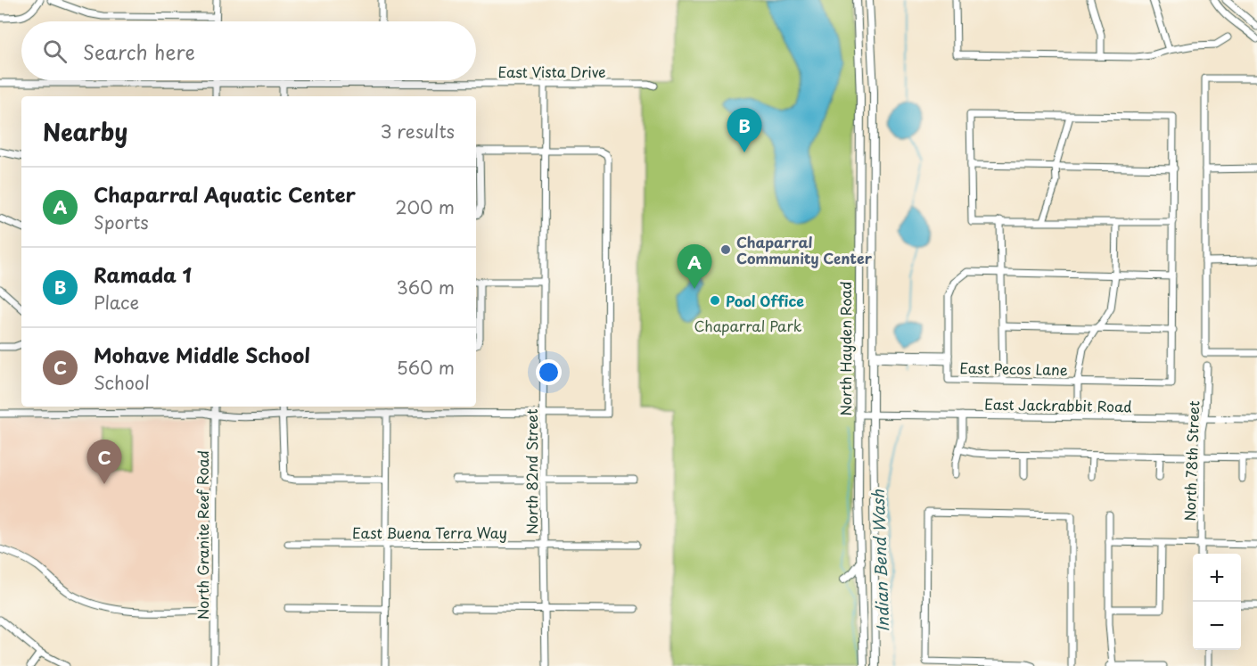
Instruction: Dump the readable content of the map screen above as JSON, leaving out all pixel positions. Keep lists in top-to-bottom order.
{
  "streets": {
    "main road": ["North Hayden Road"],
    "street": [
      "East Vista Drive",
      "East Pecos Lane",
      "East Jackrabbit Road",
      "North 78th Street",
      "North 82nd Street",
      "East Buena Terra Way",
      "North Granite Reef Road"
    ]
  },
  "crossings": [
    ["East Vista Drive", "North 82nd Street"],
    ["North Hayden Road", "East Pecos Lane"],
    ["North Hayden Road", "East Jackrabbit Road"],
    ["East Jackrabbit Road", "North 78th Street"],
    ["North 82nd Street", "East Buena Terra Way"]
  ],
  "water": ["Indian Bend Wash"],
  "parks": ["Chaparral Park"],
  "places": ["Chaparral Community Center", "Pool Office"],
  "page": {
    "search": "Search here",
    "heading": ["Nearby", "3 results"],
    "pins": ["B", "A", "C"],
    "list": [
      {
        "mark": "A",
        "name": "Chaparral Aquatic Center",
        "note": "Sports",
        "value": "200 m"
      },
      {
        "mark": "B",
        "name": "Ramada 1",
        "note": "Place",
        "value": "360 m"
      },
      {
        "mark": "C",
        "name": "Mohave Middle School",
        "note": "School",
        "value": "560 m"
      }
    ],
    "map_buttons": ["+", "−"]
  }
}
